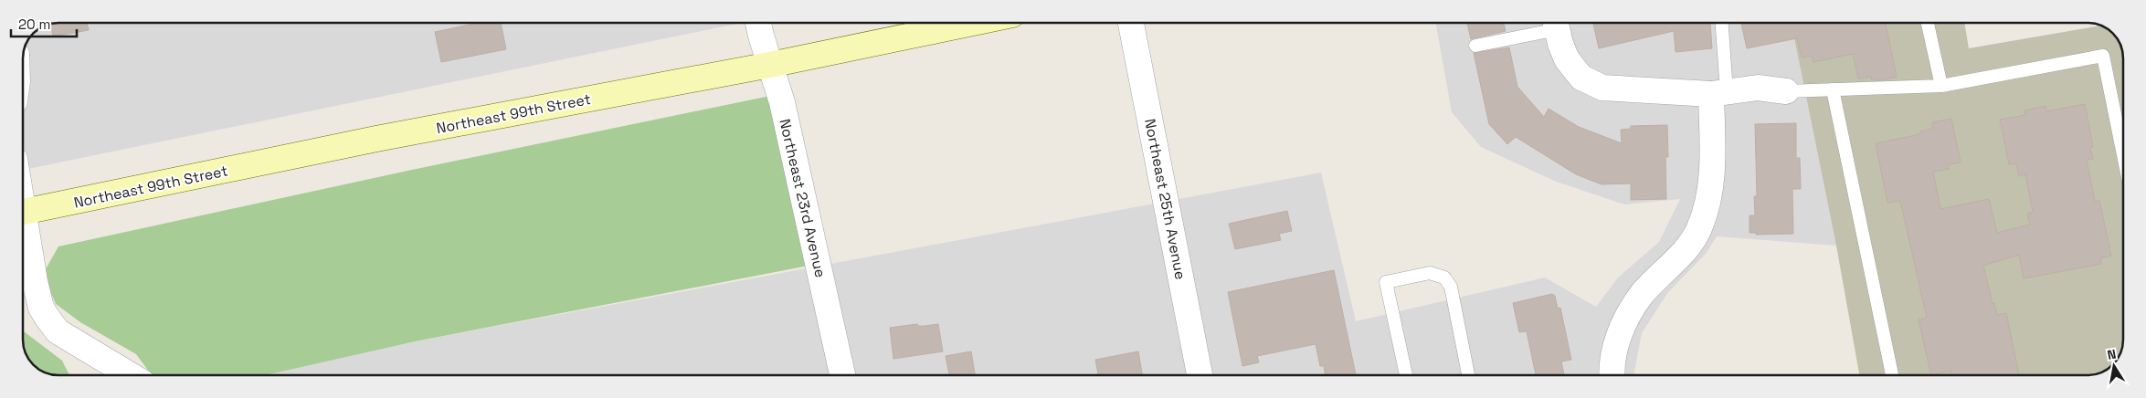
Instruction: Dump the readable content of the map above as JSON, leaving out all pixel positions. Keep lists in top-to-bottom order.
{
  "streets": {
    "main road": ["Northeast 99th Street"],
    "street": ["Northeast 23rd Avenue", "Northeast 25th Avenue"]
  },
  "crossings": [
    ["Northeast 99th Street", "Northeast 23rd Avenue"]
  ],
  "scale_bar": "20 m",
  "north": "top"
}
